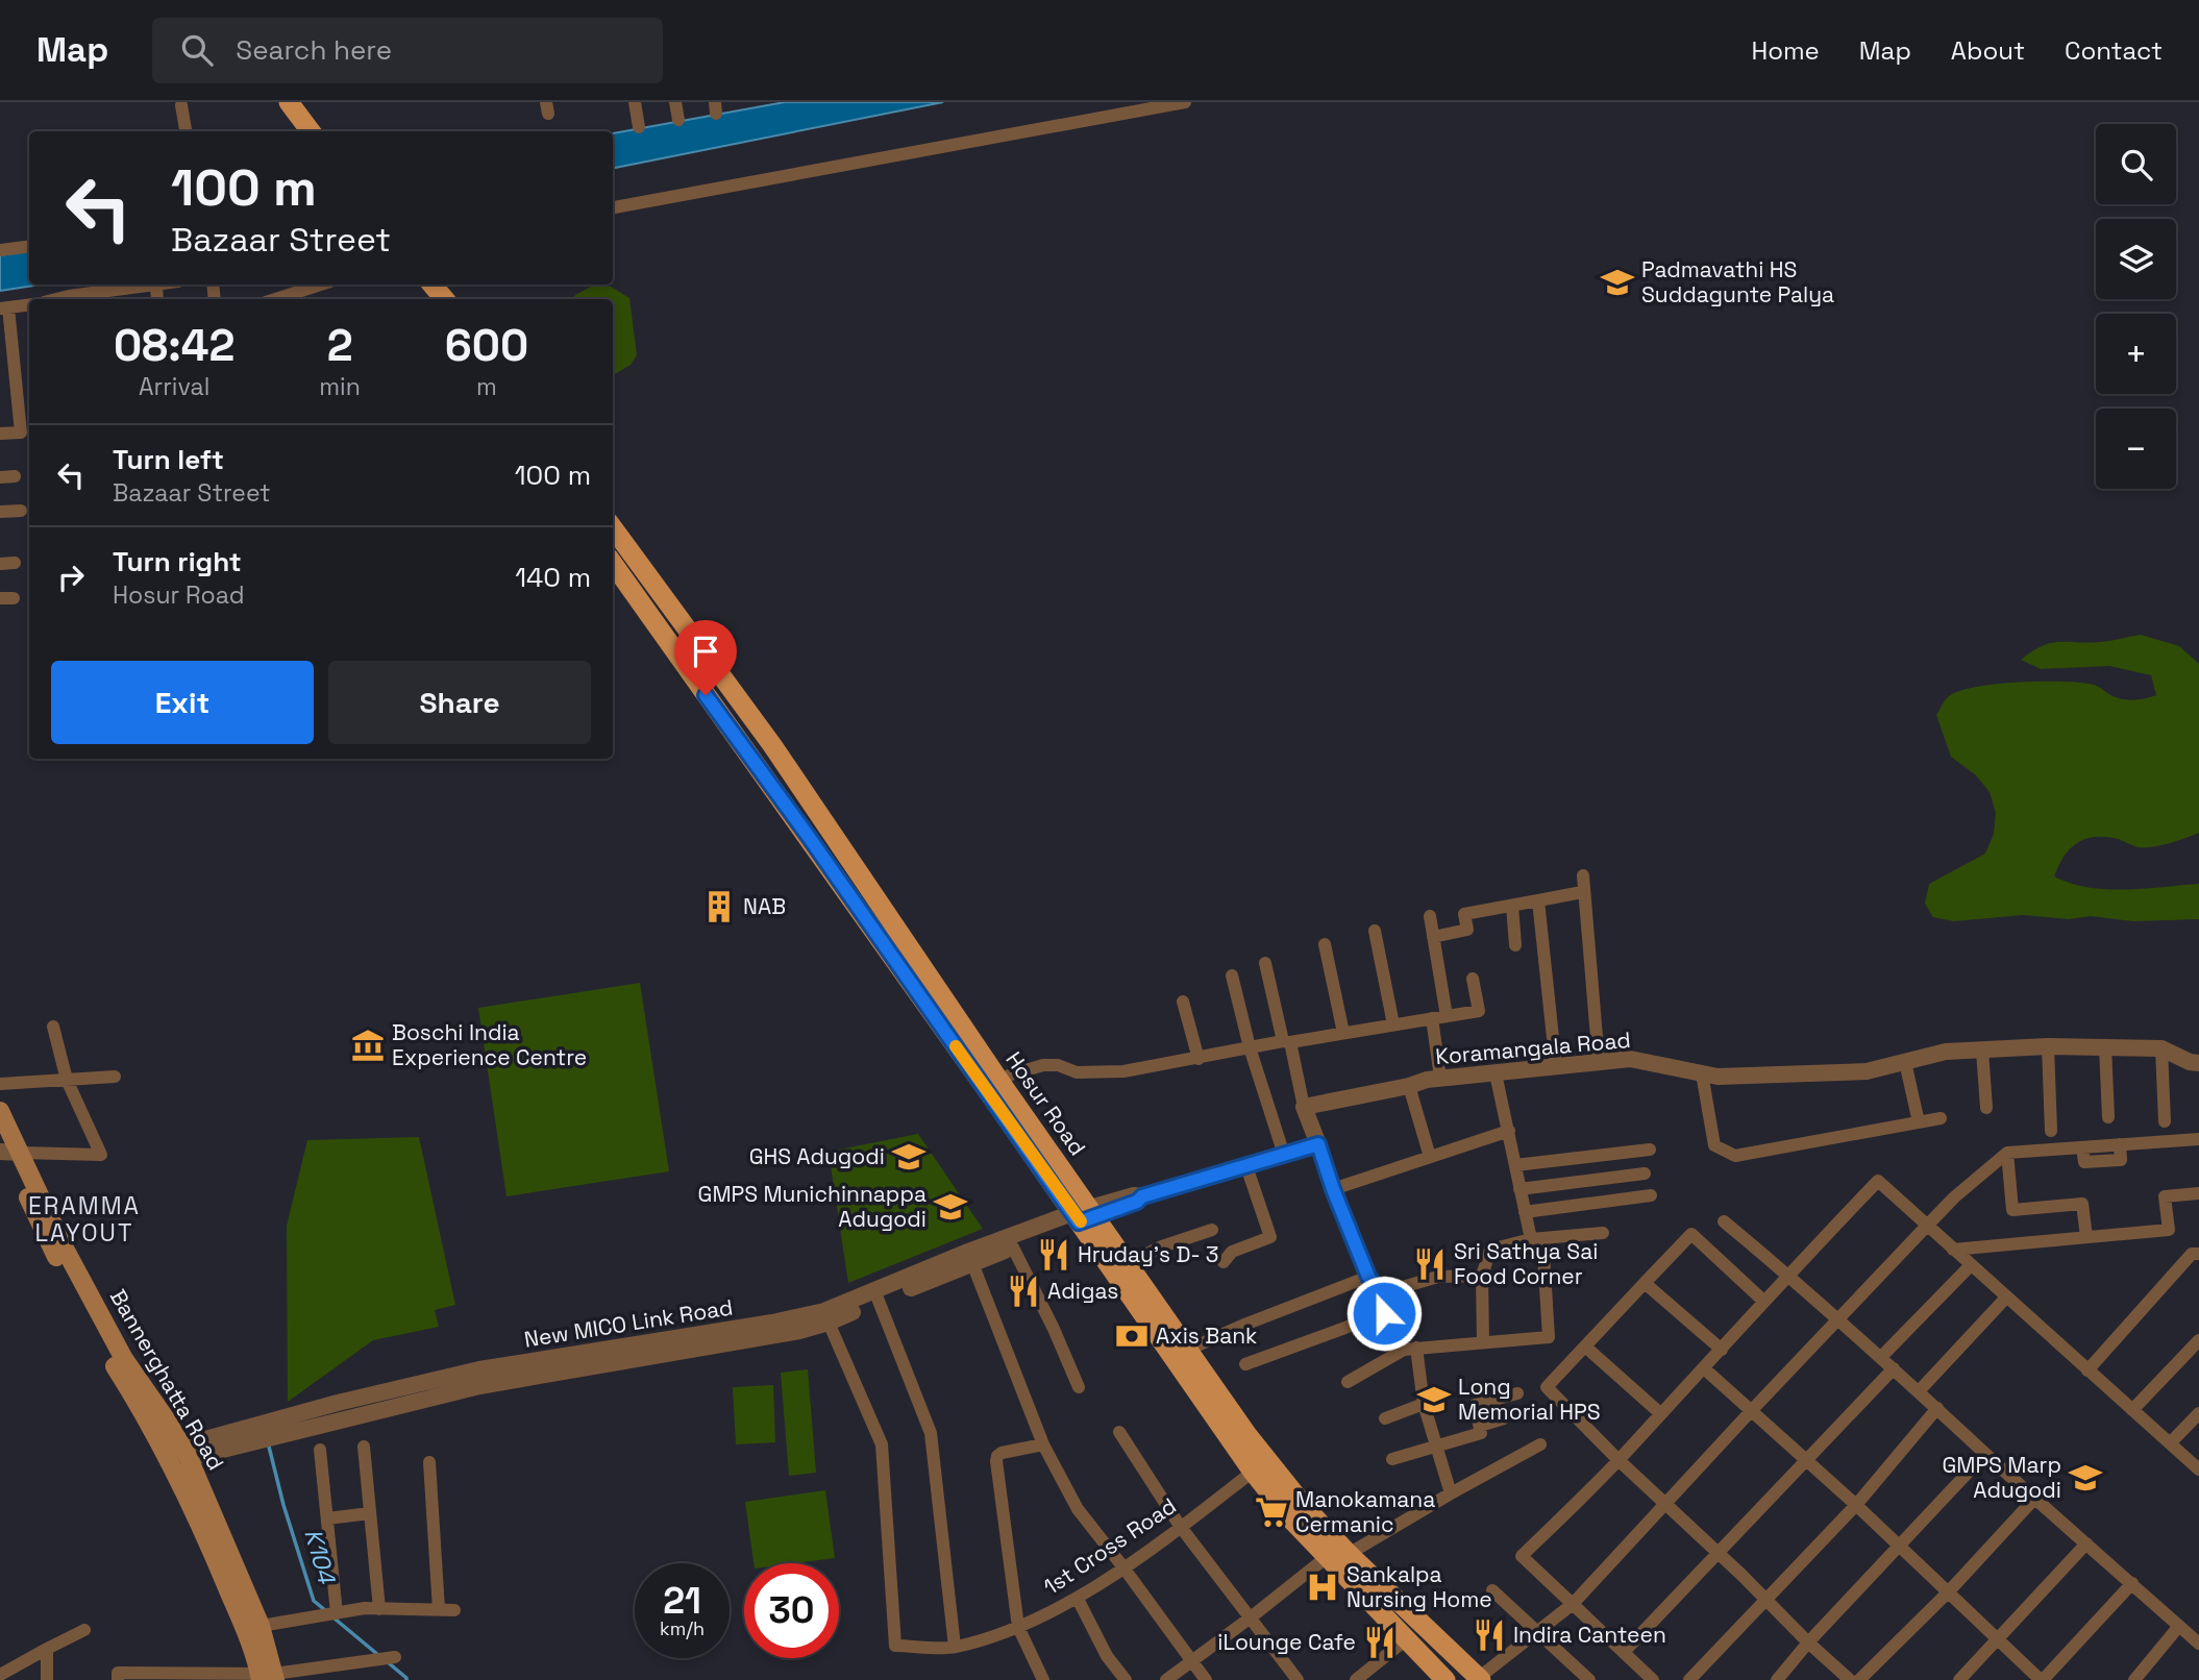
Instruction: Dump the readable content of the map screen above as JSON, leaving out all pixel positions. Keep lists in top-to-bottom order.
{
  "streets": {
    "main road": ["Hosur Road", "Bannerghatta Road"],
    "street": ["Koramangala Road", "New MICO Link Road", "1st Cross Road"]
  },
  "crossings": [
    ["Hosur Road", "New MICO Link Road"],
    ["Hosur Road", "1st Cross Road"],
    ["New MICO Link Road", "Bannerghatta Road"],
    ["New MICO Link Road", "1st Cross Road"]
  ],
  "districts": ["ERAMMA LAYOUT"],
  "water": ["K104"],
  "places": {
    "school or university": [
      "Padmavathi HS Suddagunte Palya",
      "GHS Adugodi",
      "GMPS Munichinnappa Adugodi",
      "Long Memorial HPS",
      "GMPS Marp Adugodi"
    ],
    "building": ["NAB"],
    "museum": ["Boschi India Experience Centre"],
    "restaurant": [
      "Hruday's D- 3",
      "Sri Sathya Sai Food Corner",
      "Adigas",
      "Indira Canteen",
      "iLounge Cafe"
    ],
    "bank": ["Axis Bank"],
    "supermarket": ["Manokamana Cermanic"],
    "hospital": ["Sankalpa Nursing Home"]
  },
  "page": {
    "header": "Map",
    "search": "Search here",
    "nav": [
      "Home",
      "Map",
      "About",
      "Contact"
    ],
    "map_buttons": ["+", "−"],
    "turn": ["100 m", "Bazaar Street"],
    "eta": [
      "08:42",
      "Arrival",
      "2",
      "min",
      "600",
      "m"
    ],
    "list": [
      {
        "name": "Turn left",
        "note": "Bazaar Street",
        "value": "100 m"
      },
      {
        "name": "Turn right",
        "note": "Hosur Road",
        "value": "140 m"
      }
    ],
    "buttons": ["Exit", "Share"],
    "speed": "21 km/h",
    "limit": "30"
  }
}
